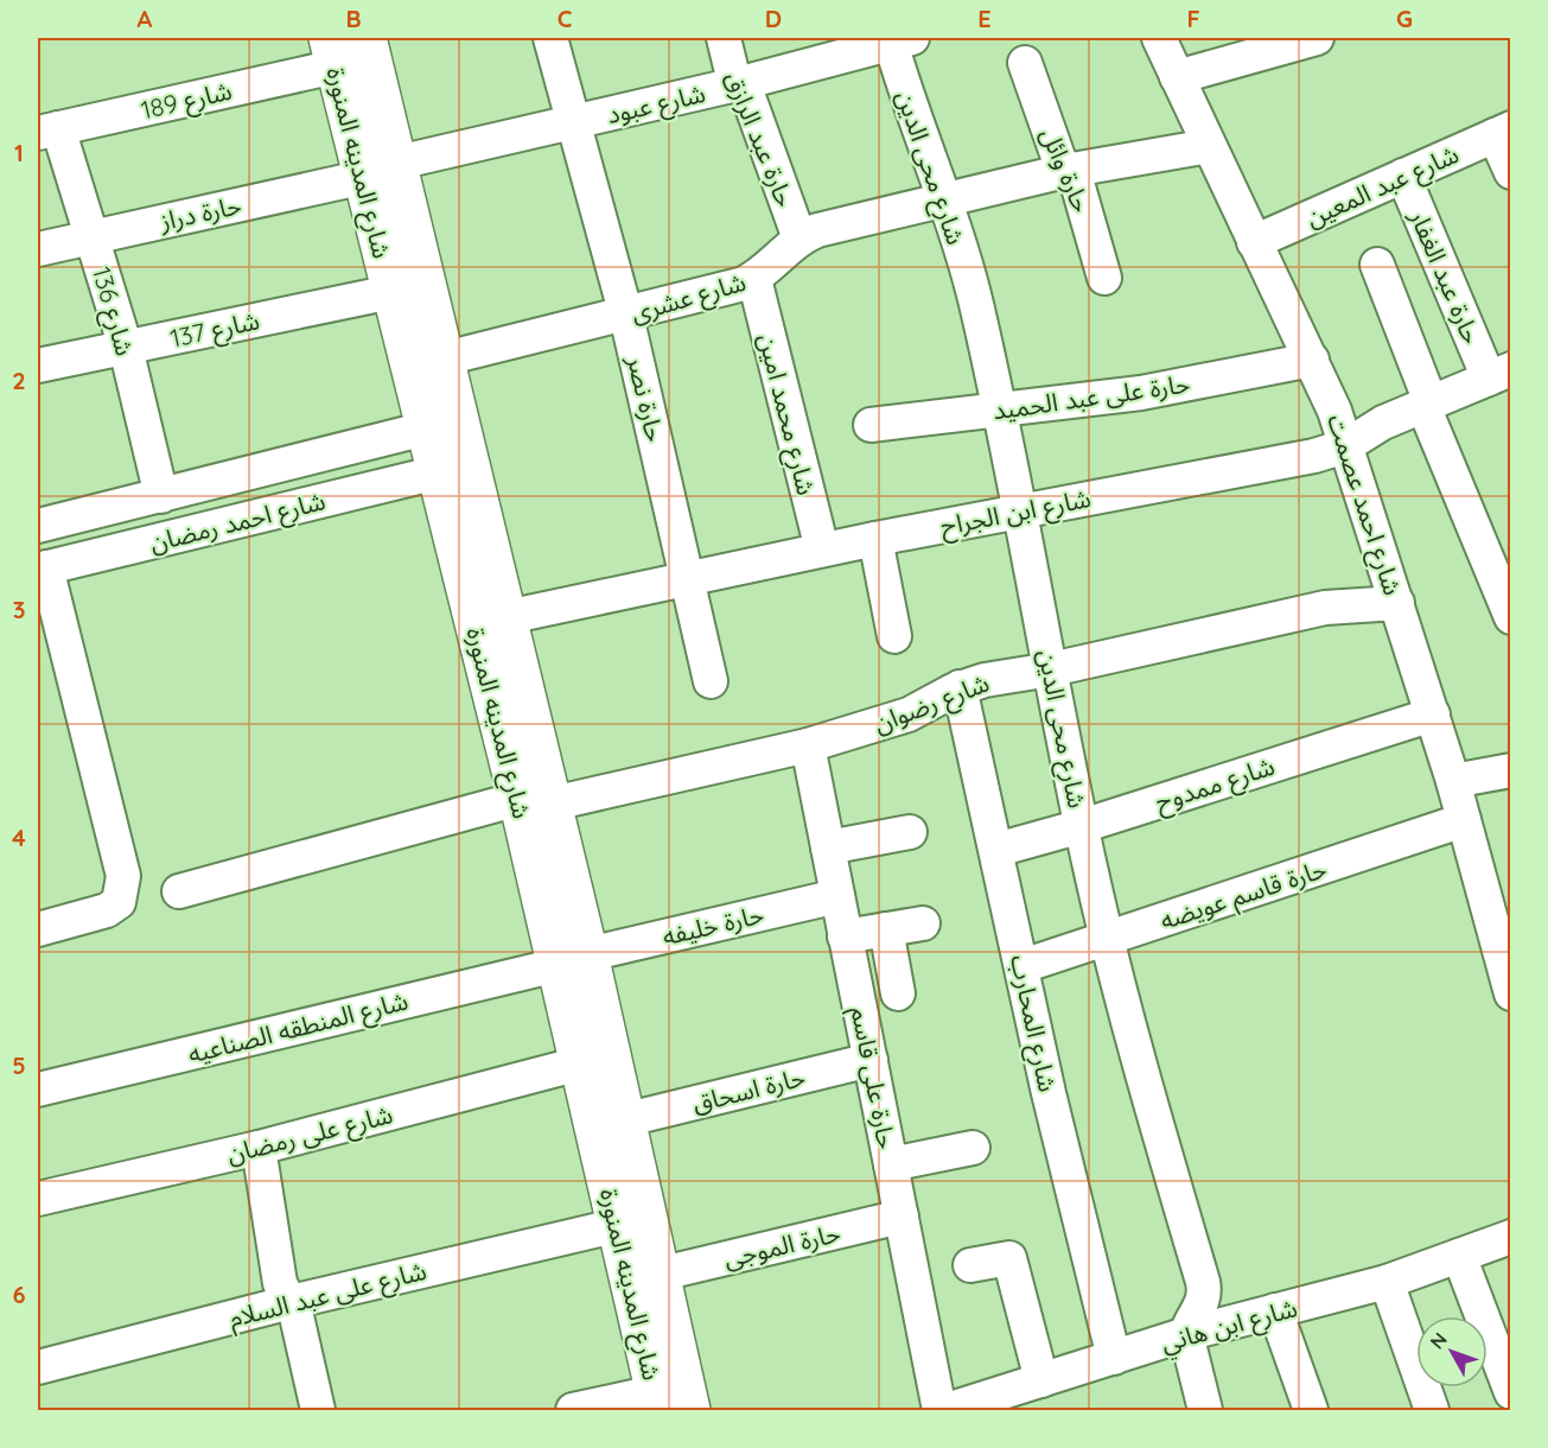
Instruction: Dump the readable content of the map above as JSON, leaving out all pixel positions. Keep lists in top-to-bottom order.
{
  "streets": {
    "main road": ["شارع المدينه المنورة"],
    "street": [
      "شارع 189",
      "شارع عبود",
      "حارة عبد الرازق",
      "شارع محى الدين",
      "حارة وائل",
      "شارع عبد المعين",
      "حارة دراز",
      "حارة عبد الغفار",
      "شارع عشرى",
      "شارع 136",
      "شارع 137",
      "حارة على عبد الحميد",
      "حارة نصر",
      "شارع محمد امين",
      "شارع احمد عصمت",
      "شارع ابن الجراح",
      "شارع احمد رمضان",
      "شارع رضوان",
      "شارع ممدوح",
      "حارة قاسم عويضه",
      "حارة خليفه",
      "شارع المحارب",
      "شارع المنطقه الصناعيه",
      "حارة على قاسم",
      "حارة اسحاق",
      "شارع على رمضان",
      "حارة الموجى",
      "شارع على عبد السلام",
      "شارع ابن هاني"
    ]
  },
  "crossings": [
    ["شارع 189", "شارع المدينه المنورة"],
    ["شارع 189", "شارع 136"],
    ["شارع عبود", "حارة عبد الرازق"],
    ["شارع عبود", "شارع المدينه المنورة"],
    ["شارع عبود", "شارع محى الدين"],
    ["شارع عبود", "حارة دراز"],
    ["شارع عبود", "حارة نصر"],
    ["حارة عبد الرازق", "شارع عشرى"],
    ["شارع المدينه المنورة", "حارة دراز"],
    ["شارع المدينه المنورة", "شارع عشرى"],
    ["شارع المدينه المنورة", "شارع 137"],
    ["شارع المدينه المنورة", "شارع ابن الجراح"],
    ["شارع المدينه المنورة", "شارع احمد رمضان"],
    ["شارع المدينه المنورة", "شارع رضوان"],
    ["شارع المدينه المنورة", "حارة خليفه"],
    ["شارع المدينه المنورة", "شارع المنطقه الصناعيه"],
    ["شارع المدينه المنورة", "حارة اسحاق"],
    ["شارع المدينه المنورة", "شارع على رمضان"],
    ["شارع المدينه المنورة", "حارة الموجى"],
    ["شارع المدينه المنورة", "شارع على عبد السلام"],
    ["شارع محى الدين", "شارع عشرى"],
    ["شارع محى الدين", "حارة على عبد الحميد"],
    ["شارع محى الدين", "شارع ابن الجراح"],
    ["شارع محى الدين", "شارع رضوان"],
    ["شارع محى الدين", "شارع ممدوح"],
    ["شارع محى الدين", "حارة قاسم عويضه"],
    ["شارع محى الدين", "شارع ابن هاني"],
    ["حارة وائل", "شارع عشرى"],
    ["شارع عبد المعين", "حارة عبد الغفار"],
    ["شارع عبد المعين", "شارع احمد عصمت"],
    ["حارة دراز", "شارع 136"],
    ["حارة عبد الغفار", "شارع ابن الجراح"],
    ["شارع عشرى", "حارة نصر"],
    ["شارع عشرى", "شارع محمد امين"],
    ["شارع عشرى", "شارع احمد عصمت"],
    ["شارع 136", "شارع 137"],
    ["شارع 136", "شارع احمد رمضان"],
    ["حارة على عبد الحميد", "شارع احمد عصمت"],
    ["حارة نصر", "شارع ابن الجراح"],
    ["شارع محمد امين", "شارع ابن الجراح"],
    ["شارع احمد عصمت", "شارع ابن الجراح"],
    ["شارع احمد عصمت", "شارع رضوان"],
    ["شارع احمد عصمت", "شارع ممدوح"],
    ["شارع احمد عصمت", "حارة قاسم عويضه"],
    ["شارع رضوان", "شارع المحارب"],
    ["شارع رضوان", "حارة على قاسم"],
    ["شارع ممدوح", "شارع المحارب"],
    ["حارة قاسم عويضه", "شارع المحارب"],
    ["حارة خليفه", "شارع المنطقه الصناعيه"],
    ["حارة خليفه", "حارة على قاسم"],
    ["شارع المحارب", "شارع ابن هاني"],
    ["حارة على قاسم", "حارة اسحاق"],
    ["حارة على قاسم", "حارة الموجى"]
  ],
  "north": "top left",
  "grid": {
    "columns": [
      "A",
      "B",
      "C",
      "D",
      "E",
      "F",
      "G"
    ],
    "rows": [
      "1",
      "2",
      "3",
      "4",
      "5",
      "6"
    ]
  }
}
